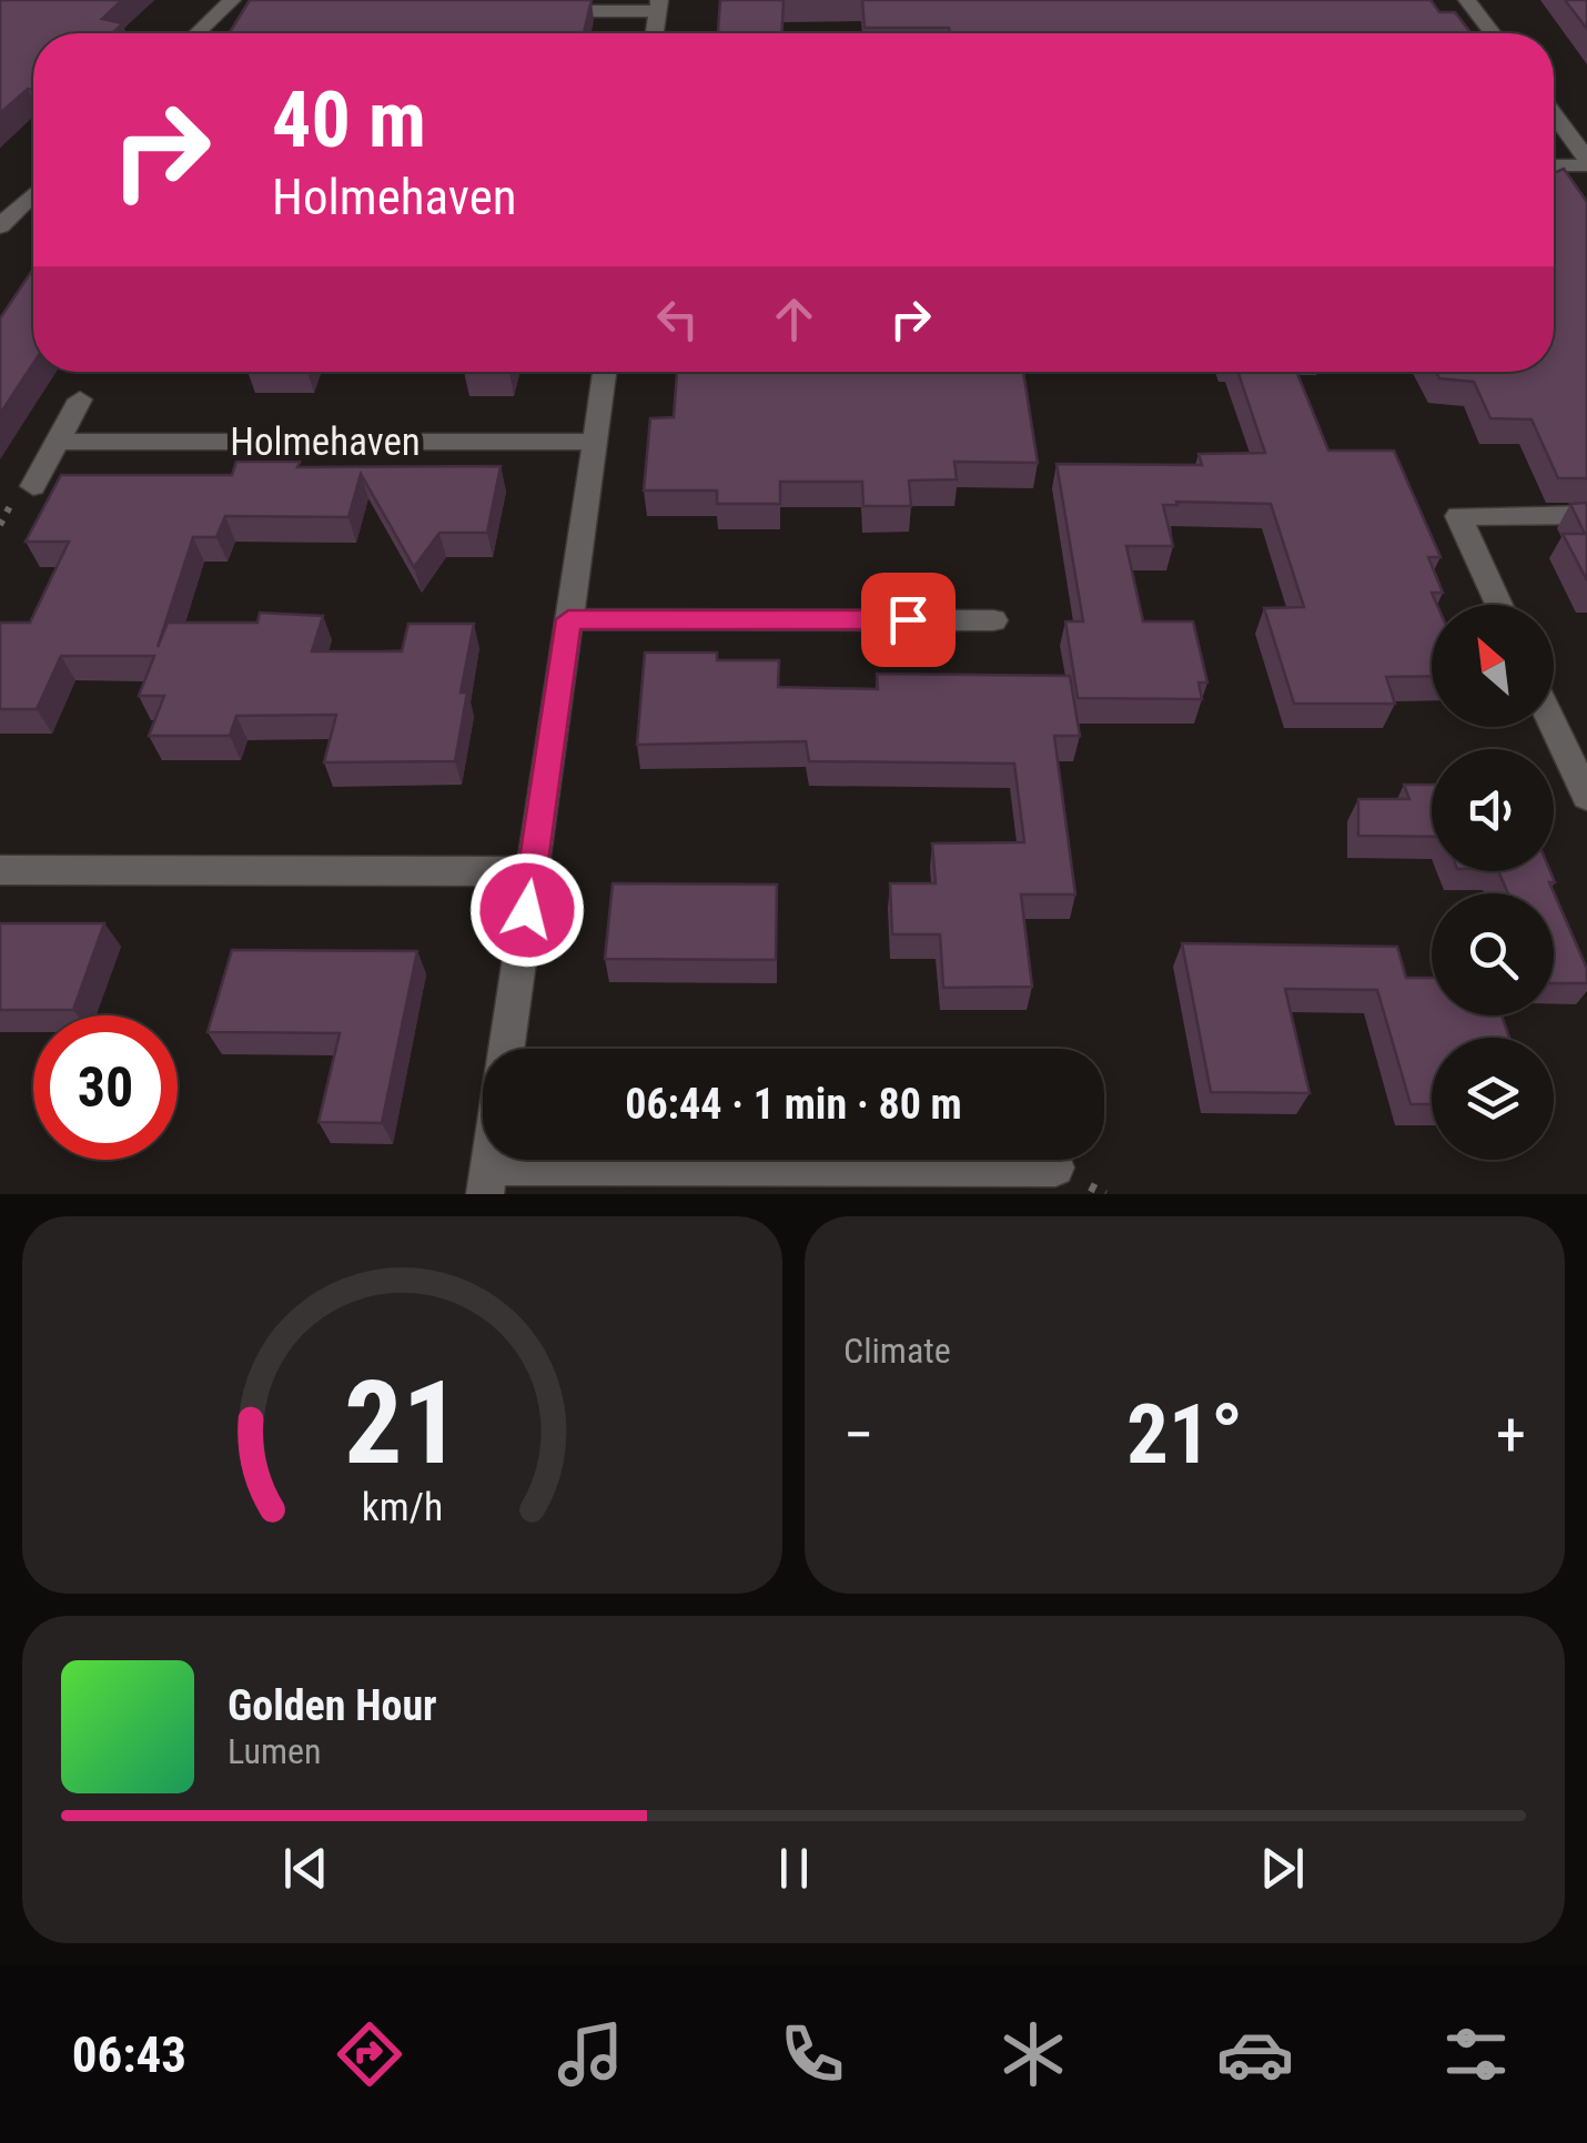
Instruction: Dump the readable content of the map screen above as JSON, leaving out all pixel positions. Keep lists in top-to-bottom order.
{
  "streets": {
    "street": ["Holmehaven"]
  },
  "north": "top left",
  "page": {
    "turn": ["40 m", "Holmehaven"],
    "limit": "30",
    "trip": "06:44 · 1 min · 80 m",
    "tile": "Climate",
    "heat": ["−", "21°", "+"],
    "song": ["Golden Hour", "Lumen"],
    "tabs": "06:43",
    "gauge": ["21", "km/h"]
  }
}
